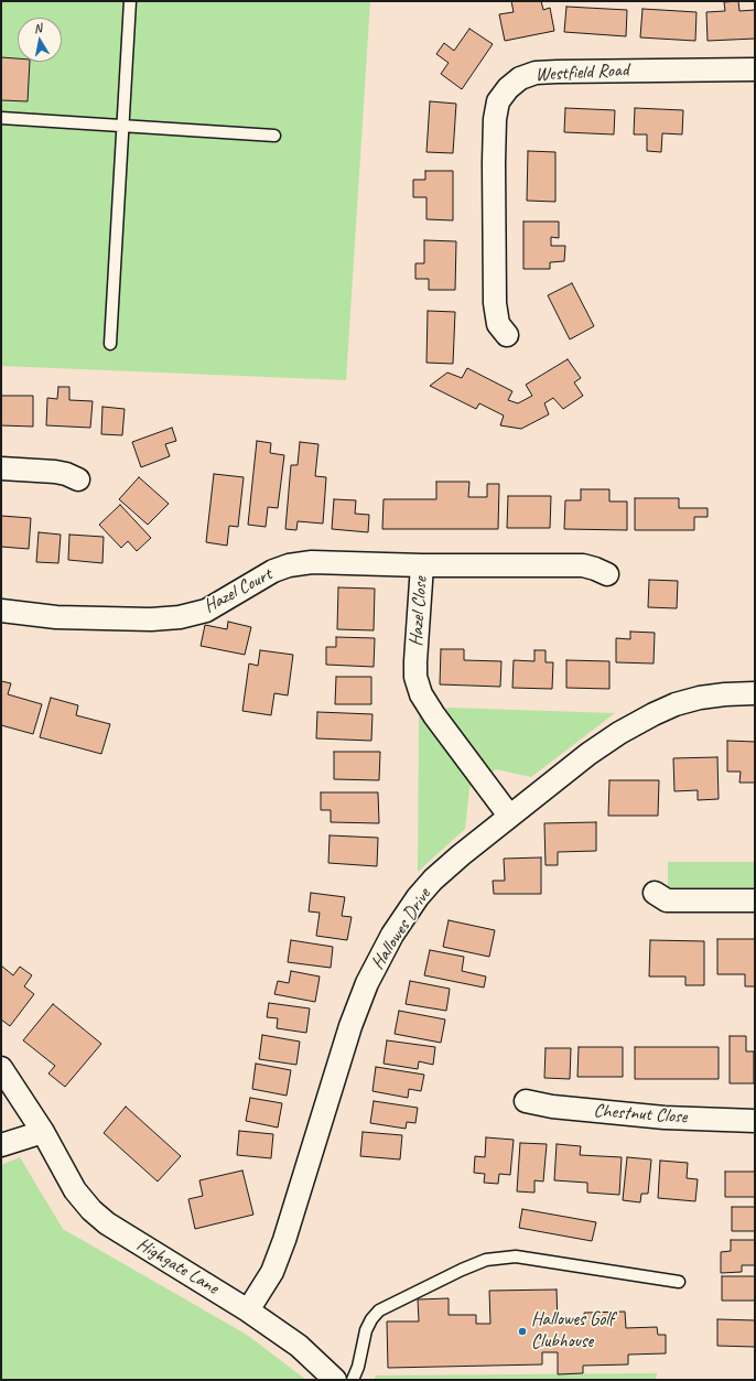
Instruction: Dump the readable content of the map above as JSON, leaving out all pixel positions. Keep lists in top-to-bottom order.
{
  "streets": {
    "street": [
      "Westfield Road",
      "Hazel Court",
      "Hazel Close",
      "Hallowes Drive",
      "Chestnut Close",
      "Highgate Lane"
    ]
  },
  "crossings": [
    ["Hazel Court", "Hazel Close"],
    ["Hazel Close", "Hallowes Drive"],
    ["Hallowes Drive", "Highgate Lane"]
  ],
  "places": ["Hallowes Golf Clubhouse"],
  "north": "top"
}
